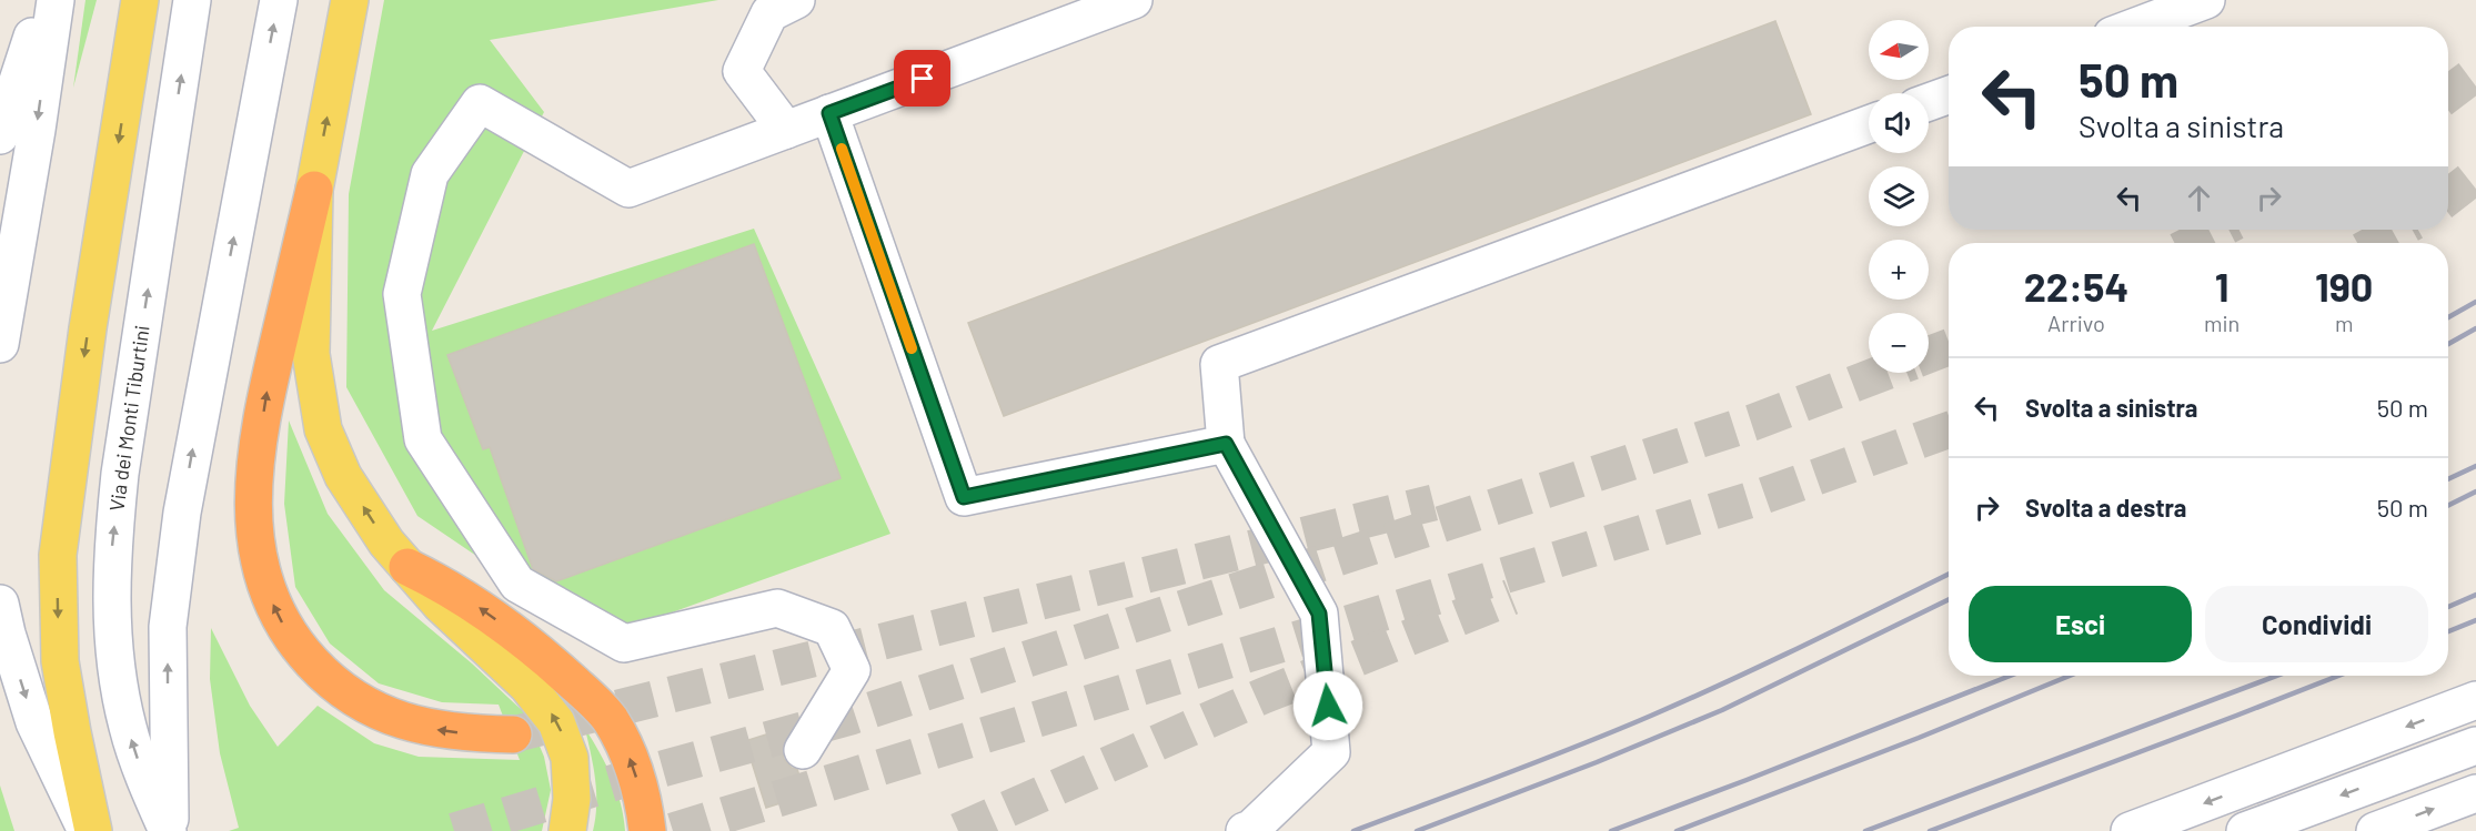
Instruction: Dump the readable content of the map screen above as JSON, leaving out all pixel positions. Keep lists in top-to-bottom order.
{
  "streets": {
    "street": ["Via dei Monti Tiburtini"]
  },
  "north": "left",
  "page": {
    "map_buttons": ["+", "−"],
    "turn": ["50 m", "Svolta a sinistra"],
    "eta": [
      "22:54",
      "Arrivo",
      "1",
      "min",
      "190",
      "m"
    ],
    "list": [
      {
        "name": "Svolta a sinistra",
        "value": "50 m"
      },
      {
        "name": "Svolta a destra",
        "value": "50 m"
      }
    ],
    "buttons": ["Esci", "Condividi"]
  }
}
